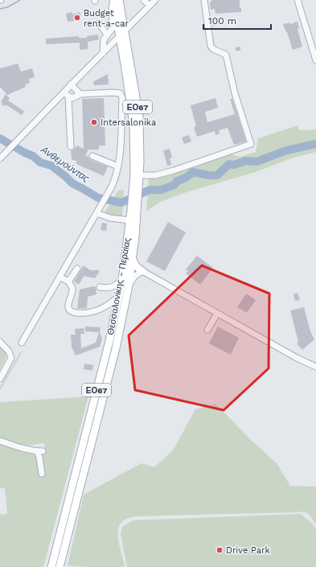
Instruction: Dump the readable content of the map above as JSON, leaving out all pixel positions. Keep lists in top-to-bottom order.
{
  "streets": {
    "main road": ["ΕΟ67", "Θεσσαλονίκης - Περαίας"]
  },
  "water": ["Ανθεμούντας"],
  "places": ["Budget rent-a-car", "Intersalonika", "Drive Park"],
  "scale_bar": "100 m"
}
